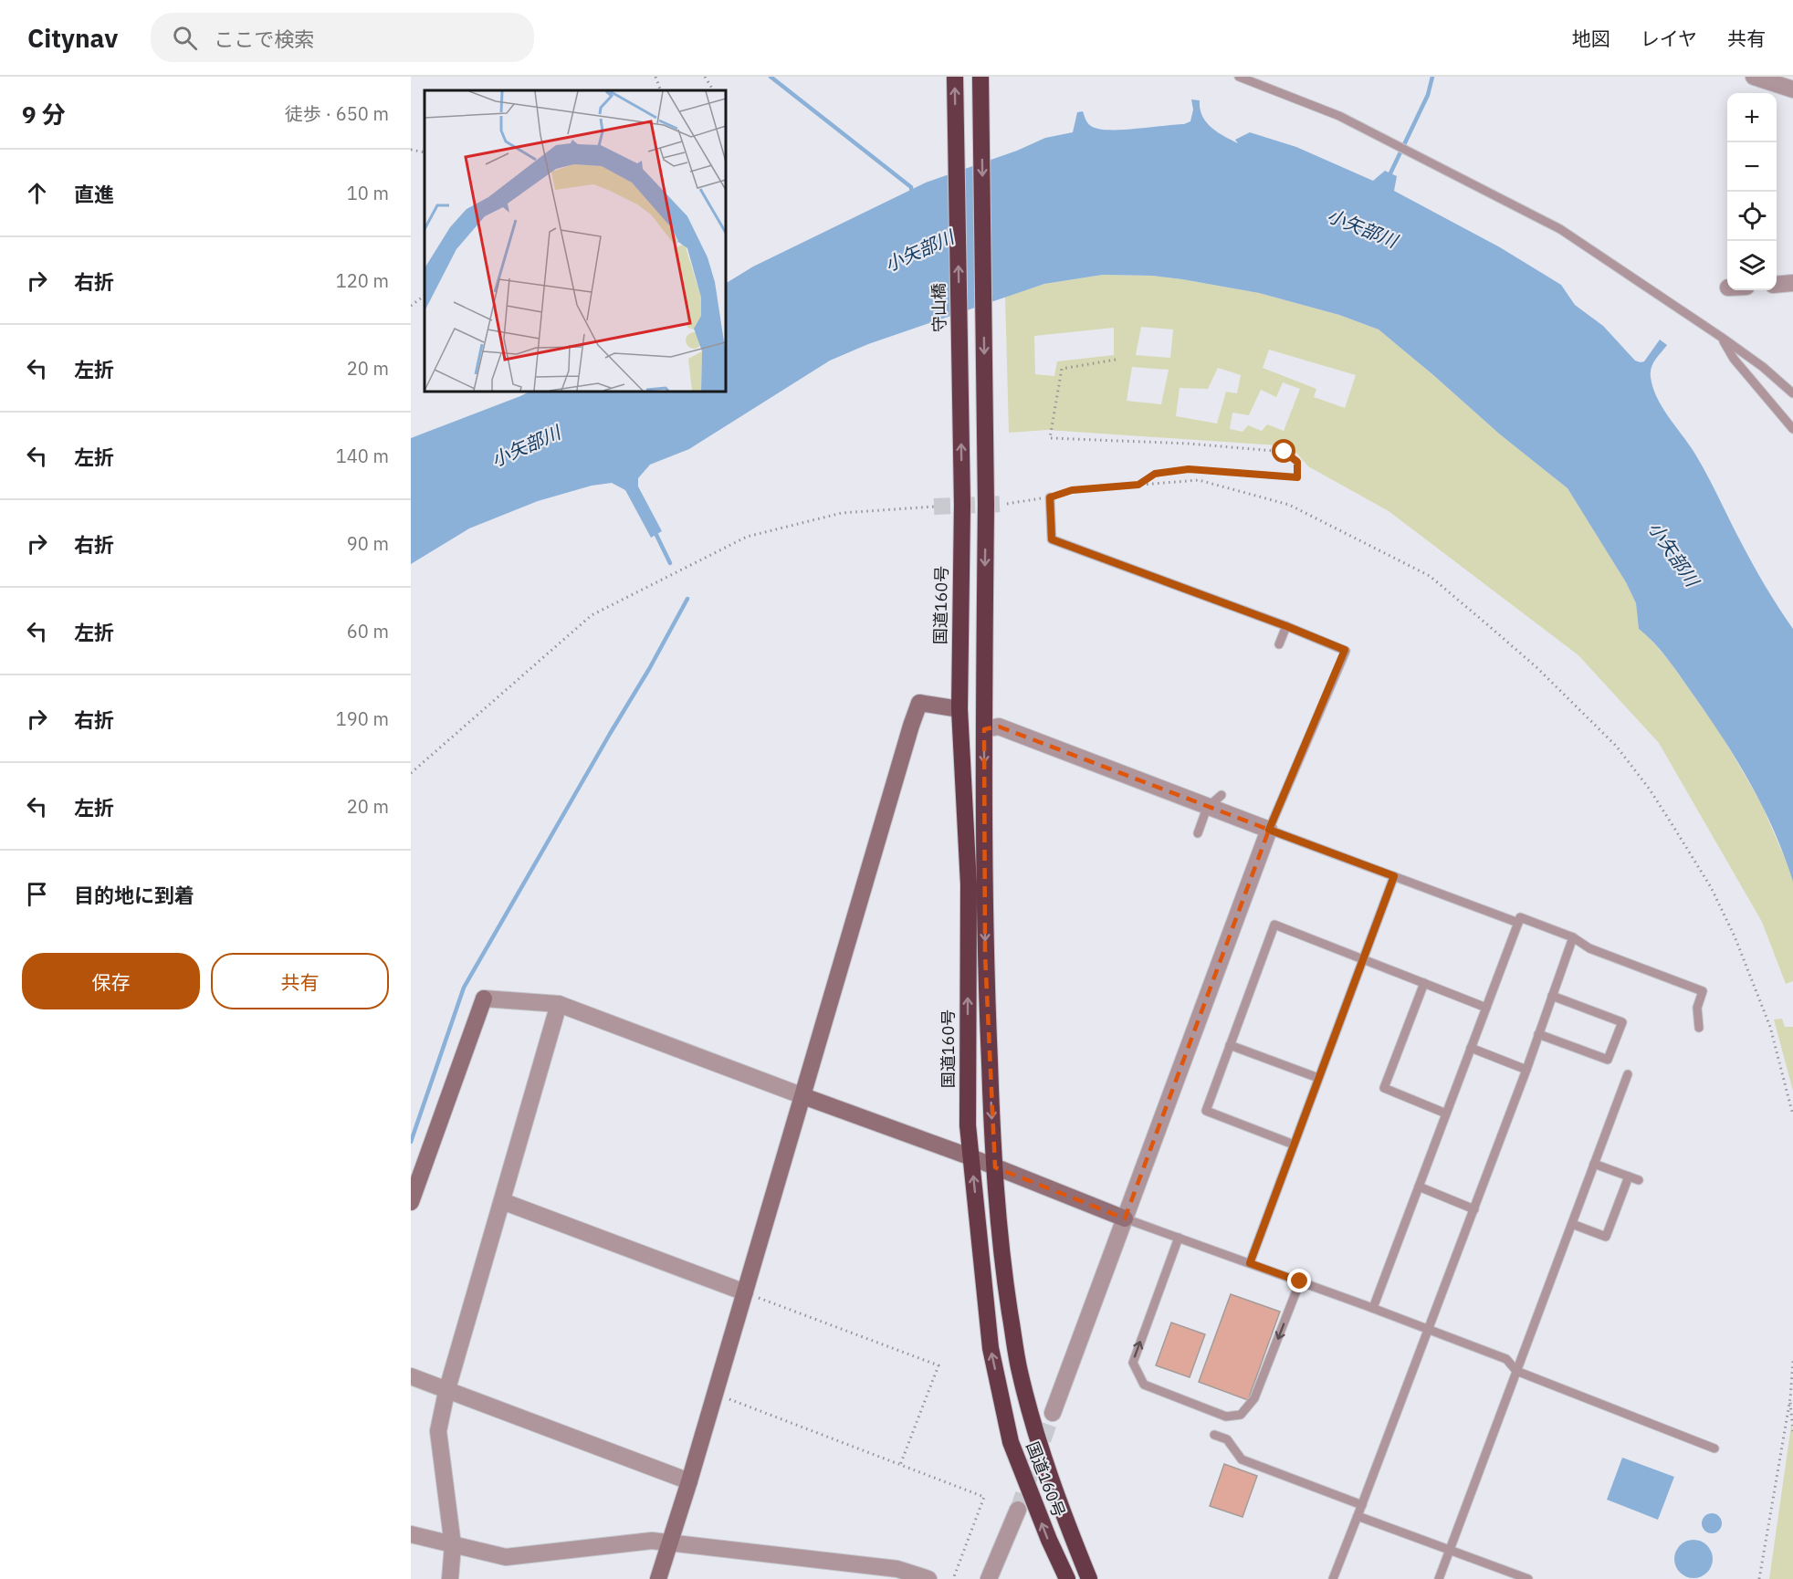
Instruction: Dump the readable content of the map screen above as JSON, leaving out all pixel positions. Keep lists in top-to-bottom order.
{
  "streets": {
    "highway": ["守山橋", "国道160号"]
  },
  "crossings": [
    ["守山橋", "国道160号"]
  ],
  "one_way": ["守山橋"],
  "water": ["小矢部川"],
  "page": {
    "header": "Citynav",
    "search": "ここで検索",
    "nav": ["地図", "レイヤ", "共有"],
    "heading": ["9 分", "徒歩 · 650 m"],
    "map_buttons": ["+", "−"],
    "list": [
      ["直進", "10 m"],
      ["右折", "120 m"],
      ["左折", "20 m"],
      ["左折", "140 m"],
      ["右折", "90 m"],
      ["左折", "60 m"],
      ["右折", "190 m"],
      ["左折", "20 m"],
      "目的地に到着"
    ],
    "buttons": ["保存", "共有"]
  }
}
